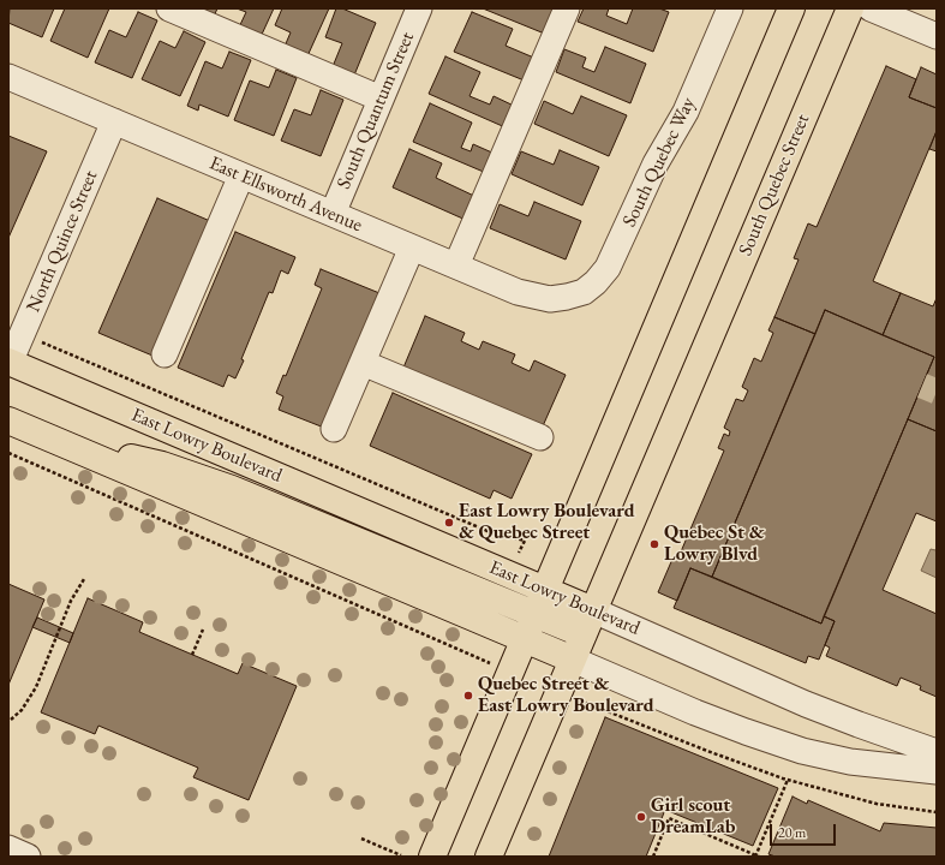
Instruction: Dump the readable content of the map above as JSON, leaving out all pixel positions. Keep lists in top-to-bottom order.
{
  "streets": {
    "main road": ["South Quebec Street", "East Lowry Boulevard"],
    "street": [
      "South Quantum Street",
      "South Quebec Way",
      "East Ellsworth Avenue",
      "North Quince Street"
    ]
  },
  "crossings": [
    ["South Quantum Street", "East Ellsworth Avenue"],
    ["South Quebec Way", "East Ellsworth Avenue"],
    ["South Quebec Street", "East Lowry Boulevard"],
    ["East Ellsworth Avenue", "North Quince Street"],
    ["North Quince Street", "East Lowry Boulevard"]
  ],
  "places": [
    "East Lowry Boulevard & Quebec Street",
    "Quebec St & Lowry Blvd",
    "Quebec Street & East Lowry Boulevard",
    "Girl scout DreamLab"
  ],
  "scale_bar": "20 m"
}
